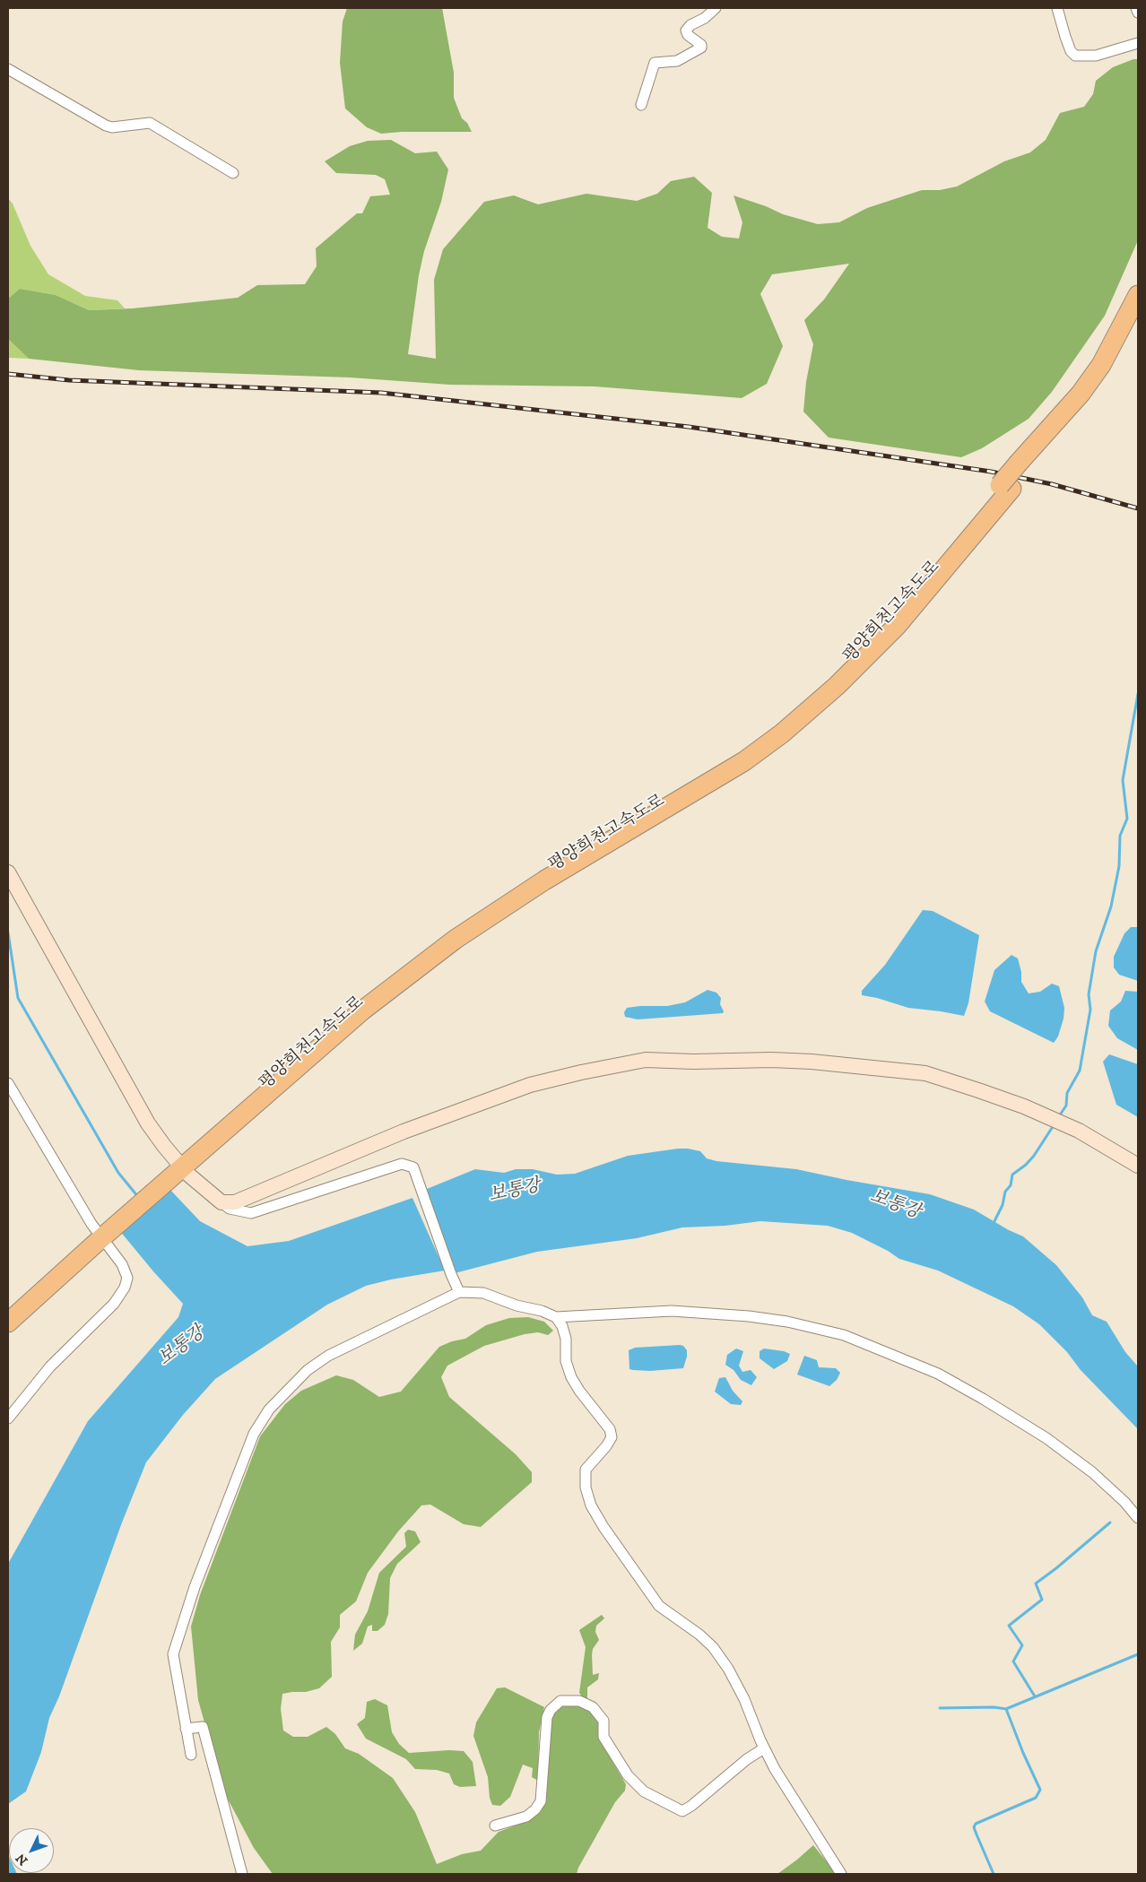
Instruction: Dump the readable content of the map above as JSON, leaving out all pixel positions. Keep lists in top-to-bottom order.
{
  "streets": {
    "highway": ["평양희천고속도로"]
  },
  "water": ["보통강"],
  "north": "bottom left"
}
